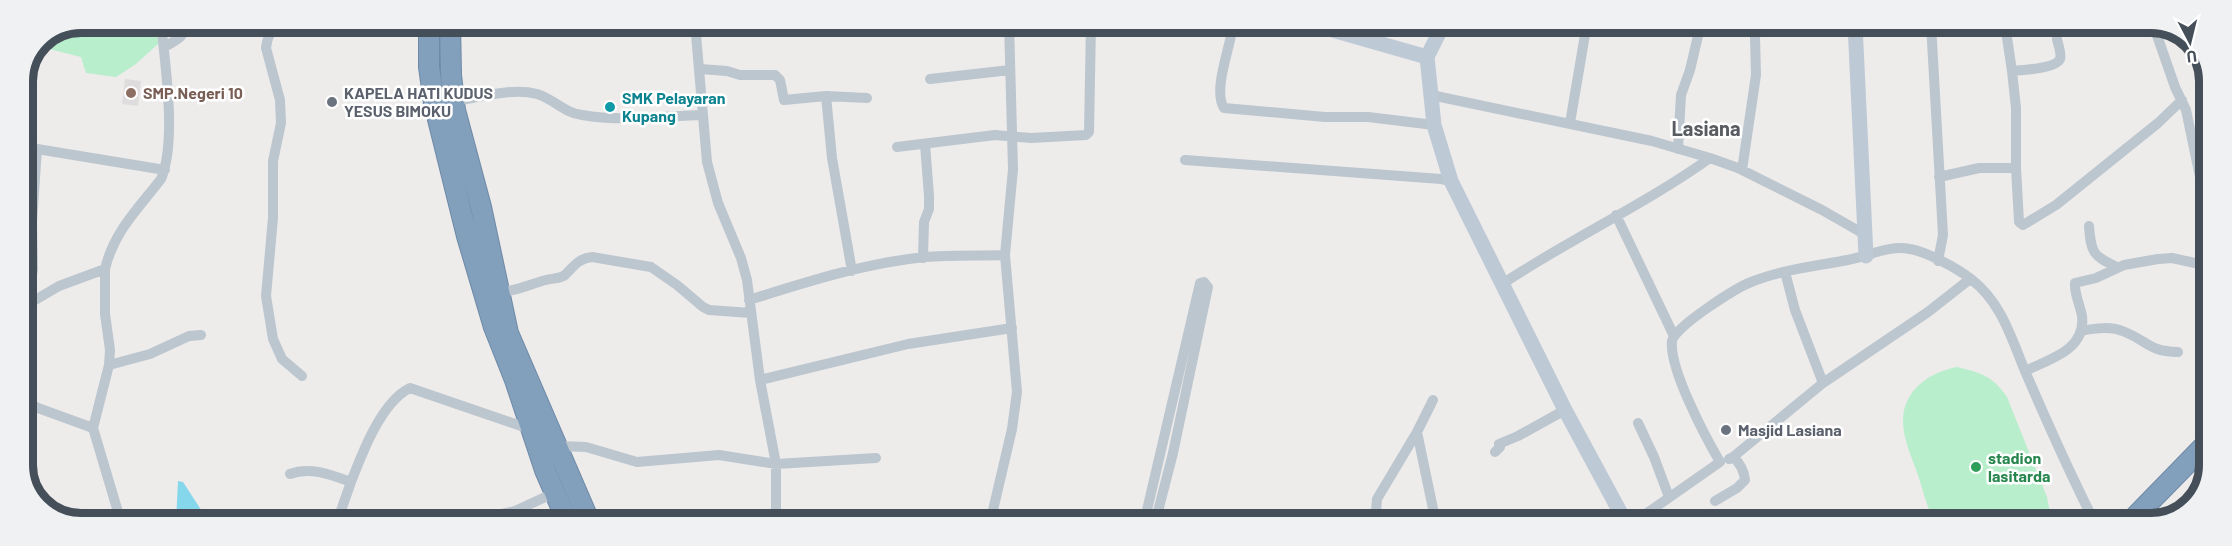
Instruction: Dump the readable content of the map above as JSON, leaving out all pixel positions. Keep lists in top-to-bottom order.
{
  "districts": ["Lasiana"],
  "places": [
    "SMP.Negeri 10",
    "KAPELA HATI KUDUS YESUS BIMOKU",
    "SMK Pelayaran Kupang",
    "Masjid Lasiana",
    "stadion lasitarda"
  ],
  "north": "bottom"
}
